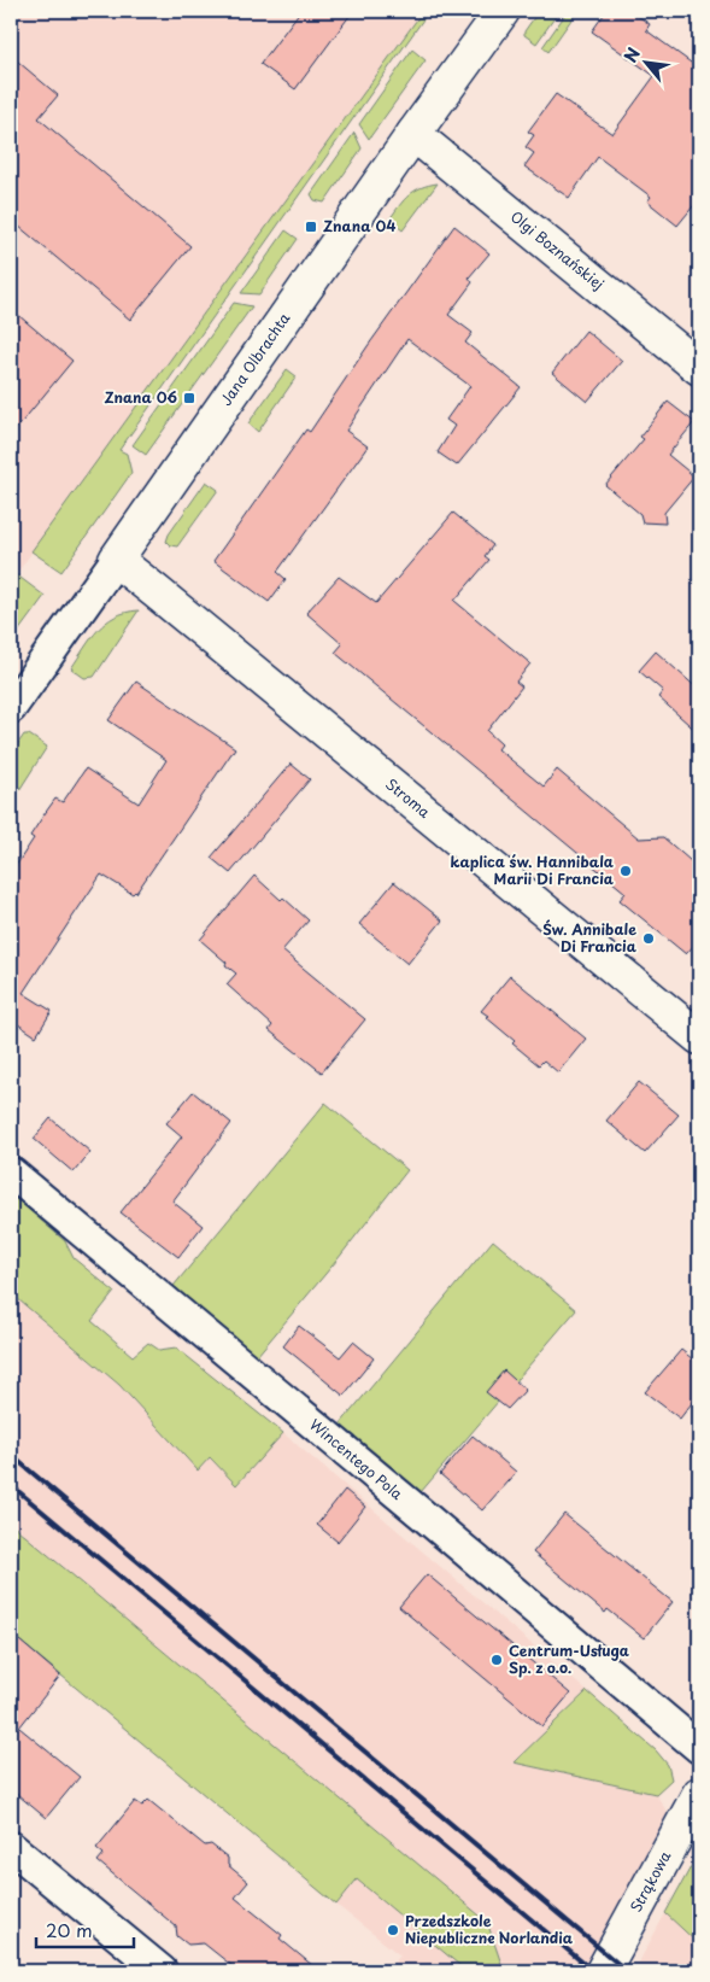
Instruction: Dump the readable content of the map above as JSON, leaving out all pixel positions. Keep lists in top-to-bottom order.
{
  "streets": {
    "street": [
      "Olgi Boznańskiej",
      "Jana Olbrachta",
      "Stroma",
      "Wincentego Pola",
      "Strąkowa"
    ]
  },
  "crossings": [
    ["Olgi Boznańskiej", "Jana Olbrachta"],
    ["Jana Olbrachta", "Stroma"]
  ],
  "places": {
    "transit": ["Znana 04", "Znana 06"],
    "other": [
      "kaplica św. Hannibala Marii Di Francia",
      "Św. Annibale Di Francia",
      "Centrum-Usługa Sp. z o.o.",
      "Przedszkole Niepubliczne Norlandia"
    ]
  },
  "scale_bar": "20 m",
  "north": "top left"
}
